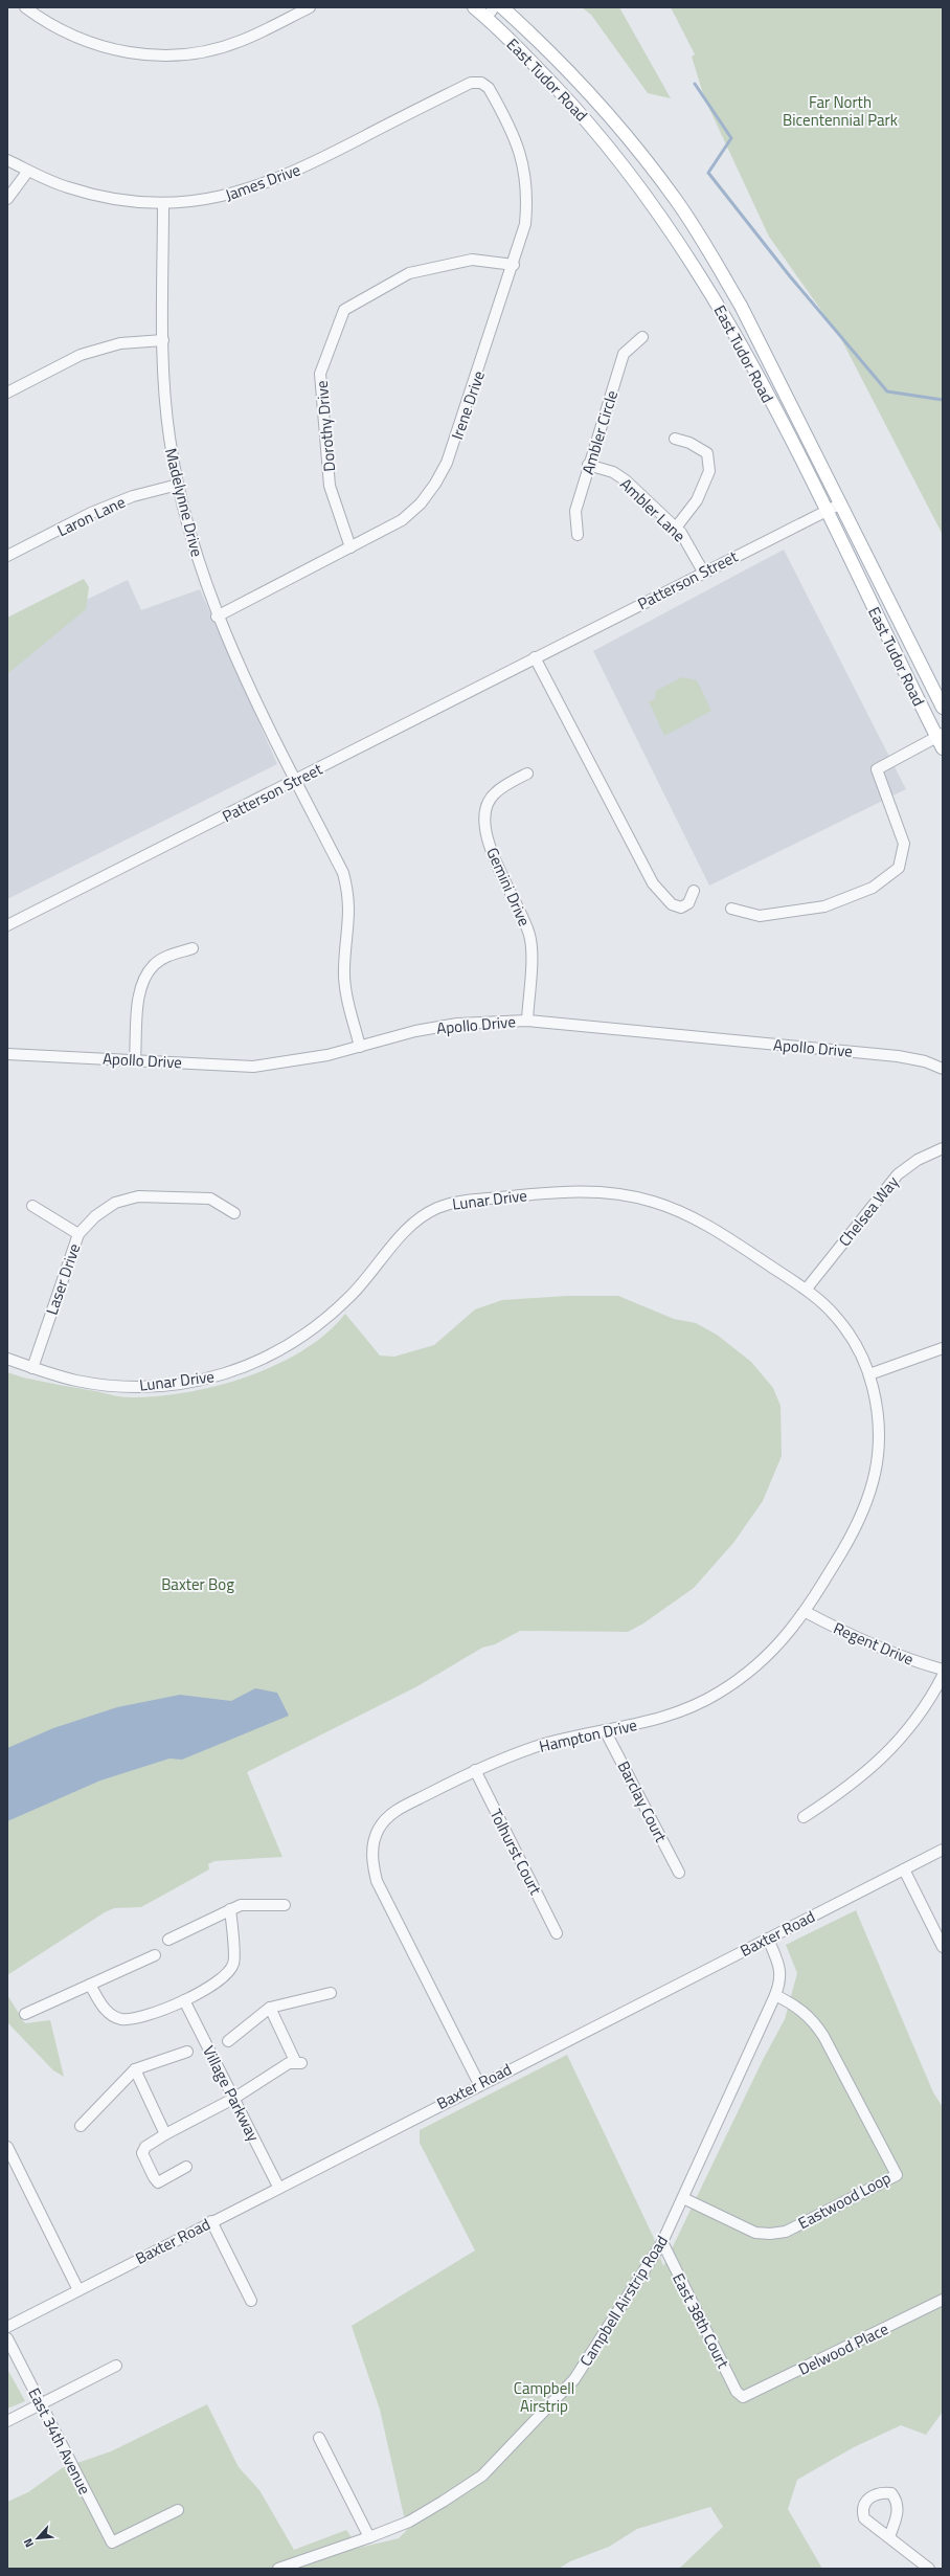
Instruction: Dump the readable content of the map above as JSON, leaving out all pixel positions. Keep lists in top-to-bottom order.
{
  "streets": {
    "main road": ["East Tudor Road"],
    "street": [
      "James Drive",
      "Irene Drive",
      "Dorothy Drive",
      "Ambler Circle",
      "Madelynne Drive",
      "Ambler Lane",
      "Laron Lane",
      "Patterson Street",
      "Gemini Drive",
      "Apollo Drive",
      "Lunar Drive",
      "Chelsea Way",
      "Laser Drive",
      "Regent Drive",
      "Hampton Drive",
      "Barclay Court",
      "Tolhurst Court",
      "Baxter Road",
      "Village Parkway",
      "Eastwood Loop",
      "Campbell Airstrip Road",
      "East 38th Court",
      "Delwood Place",
      "East 34th Avenue"
    ]
  },
  "crossings": [
    ["East Tudor Road", "Patterson Street"],
    ["James Drive", "Irene Drive"],
    ["James Drive", "Madelynne Drive"],
    ["Irene Drive", "Dorothy Drive"],
    ["Irene Drive", "Madelynne Drive"],
    ["Ambler Circle", "Ambler Lane"],
    ["Madelynne Drive", "Laron Lane"],
    ["Madelynne Drive", "Patterson Street"],
    ["Madelynne Drive", "Apollo Drive"],
    ["Ambler Lane", "Patterson Street"],
    ["Gemini Drive", "Apollo Drive"],
    ["Lunar Drive", "Chelsea Way"],
    ["Lunar Drive", "Laser Drive"],
    ["Lunar Drive", "Hampton Drive"],
    ["Regent Drive", "Hampton Drive"],
    ["Hampton Drive", "Barclay Court"],
    ["Hampton Drive", "Tolhurst Court"],
    ["Hampton Drive", "Baxter Road"],
    ["Baxter Road", "Village Parkway"],
    ["Baxter Road", "Campbell Airstrip Road"],
    ["Eastwood Loop", "Campbell Airstrip Road"],
    ["Campbell Airstrip Road", "East 38th Court"],
    ["East 38th Court", "Delwood Place"]
  ],
  "parks": ["Far North Bicentennial Park", "Baxter Bog", "Campbell Airstrip"],
  "north": "bottom left"
}
